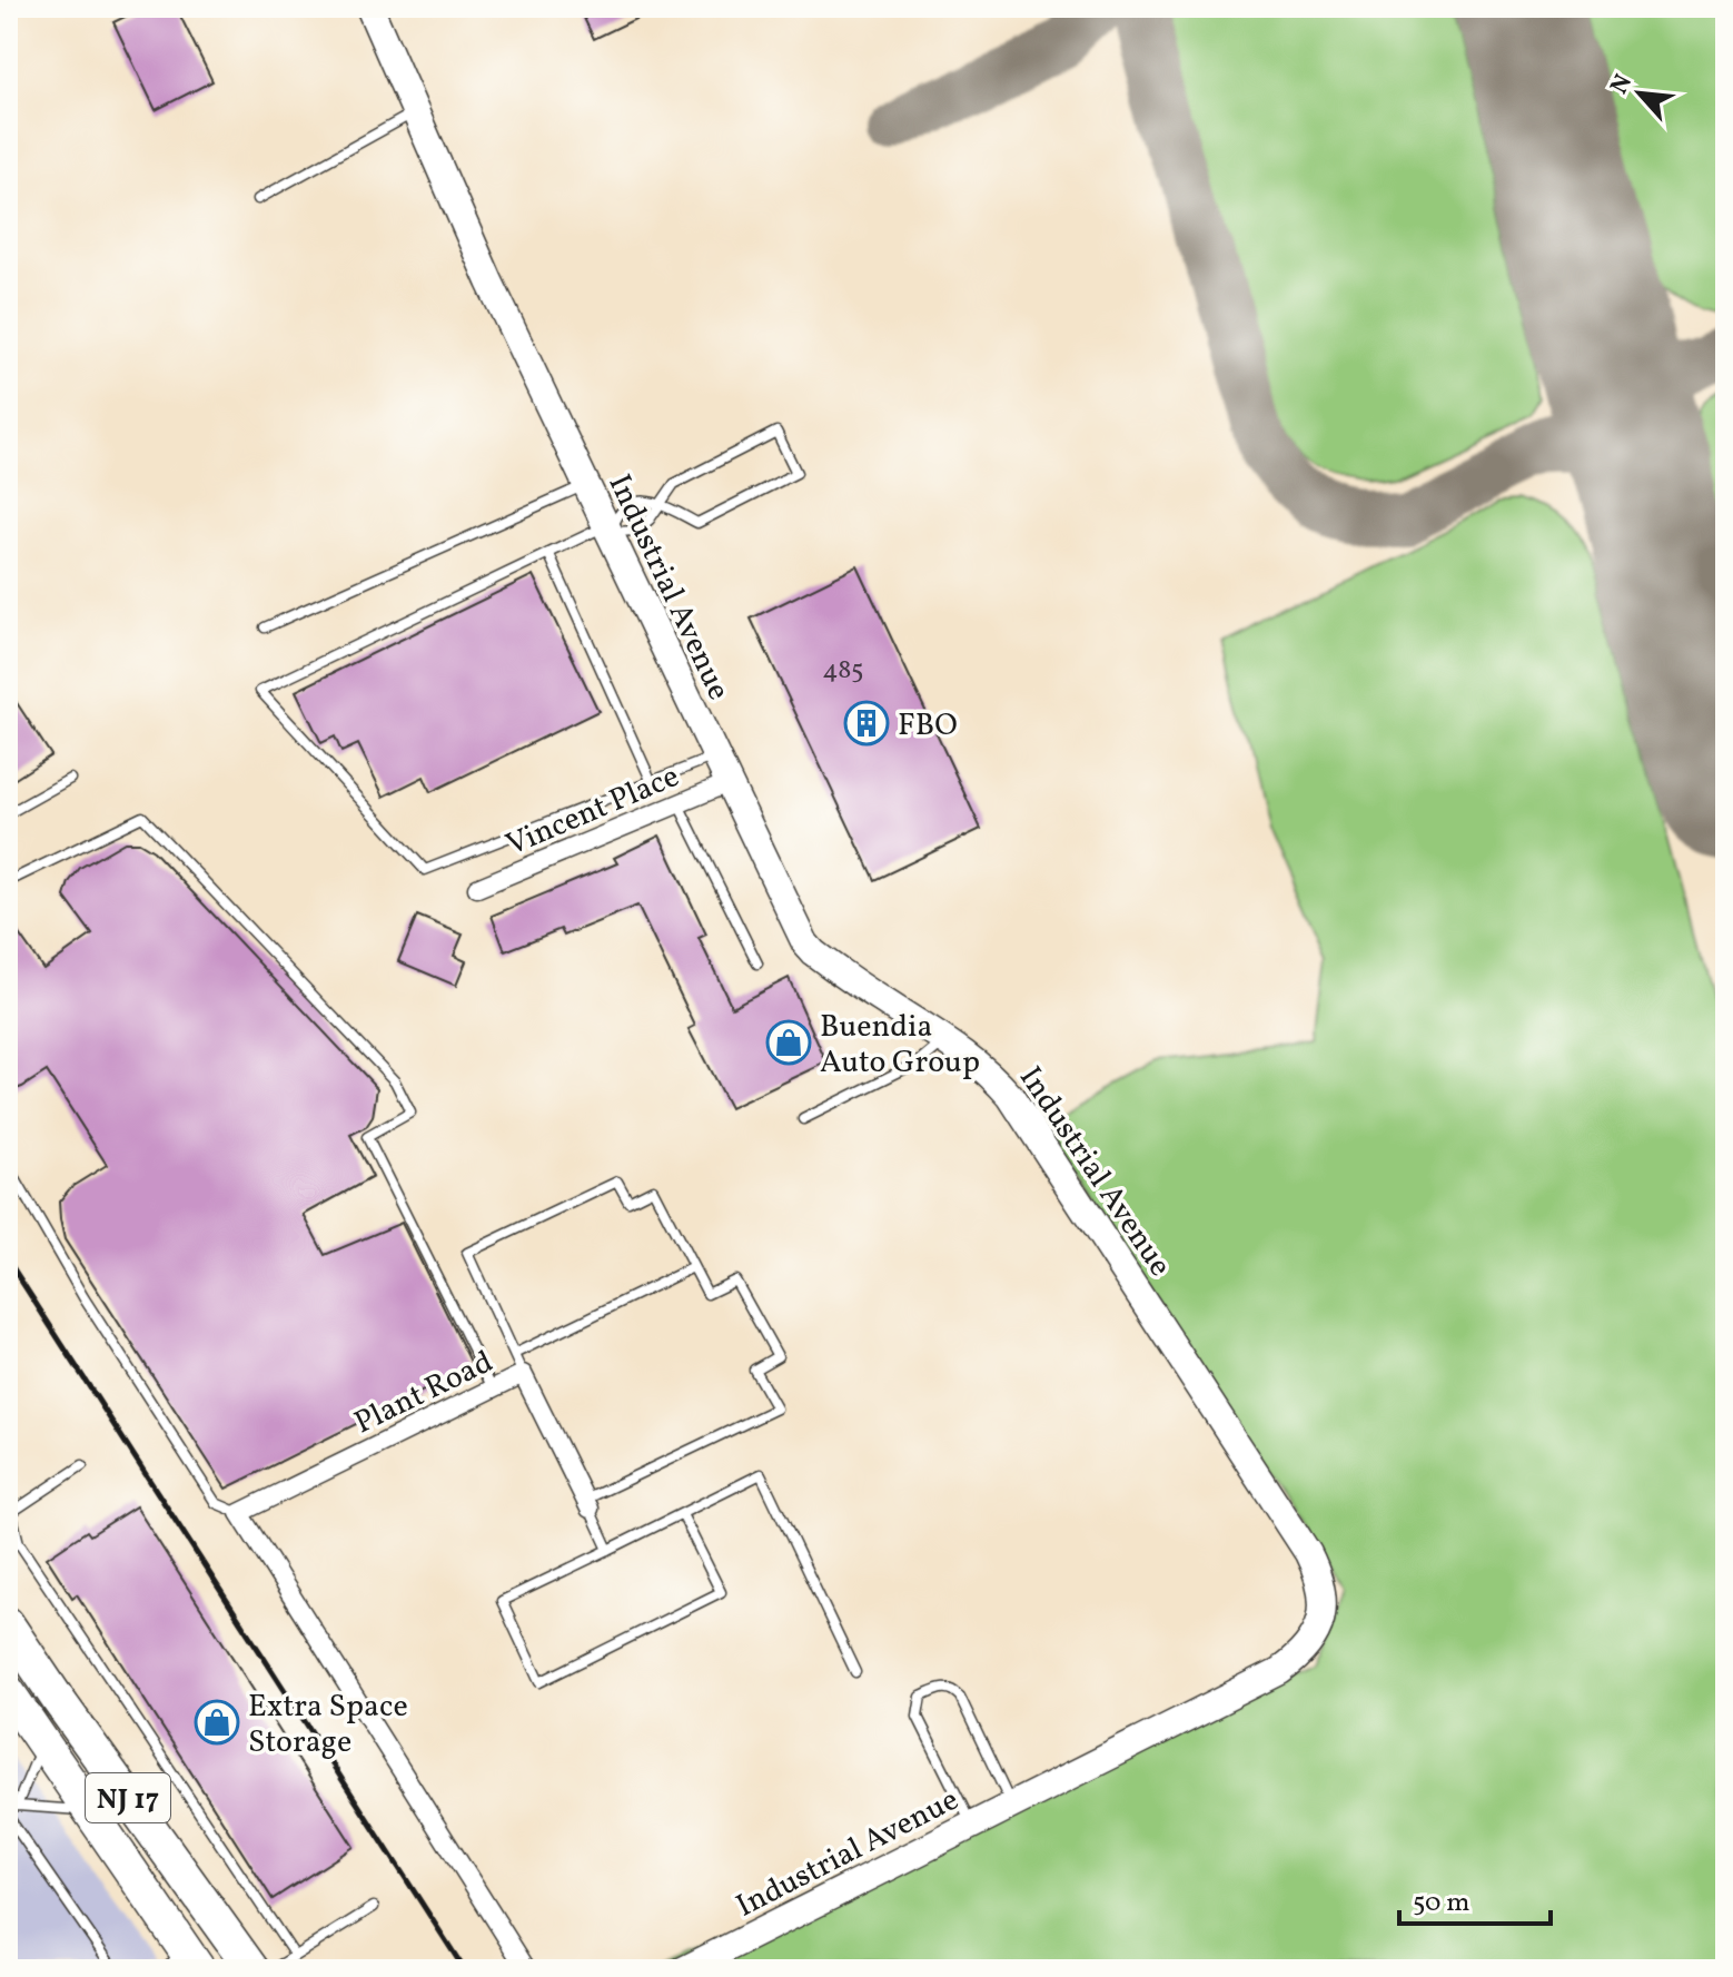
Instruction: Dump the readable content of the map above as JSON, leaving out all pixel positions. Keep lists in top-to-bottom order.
{
  "streets": {
    "highway": ["NJ 17"],
    "street": ["Industrial Avenue", "Vincent Place", "Plant Road"]
  },
  "crossings": [
    ["Industrial Avenue", "Vincent Place"]
  ],
  "places": {
    "building": ["FBO"],
    "shop": ["Buendia Auto Group", "Extra Space Storage"]
  },
  "house_numbers": ["485"],
  "scale_bar": "50 m",
  "north": "top left"
}
